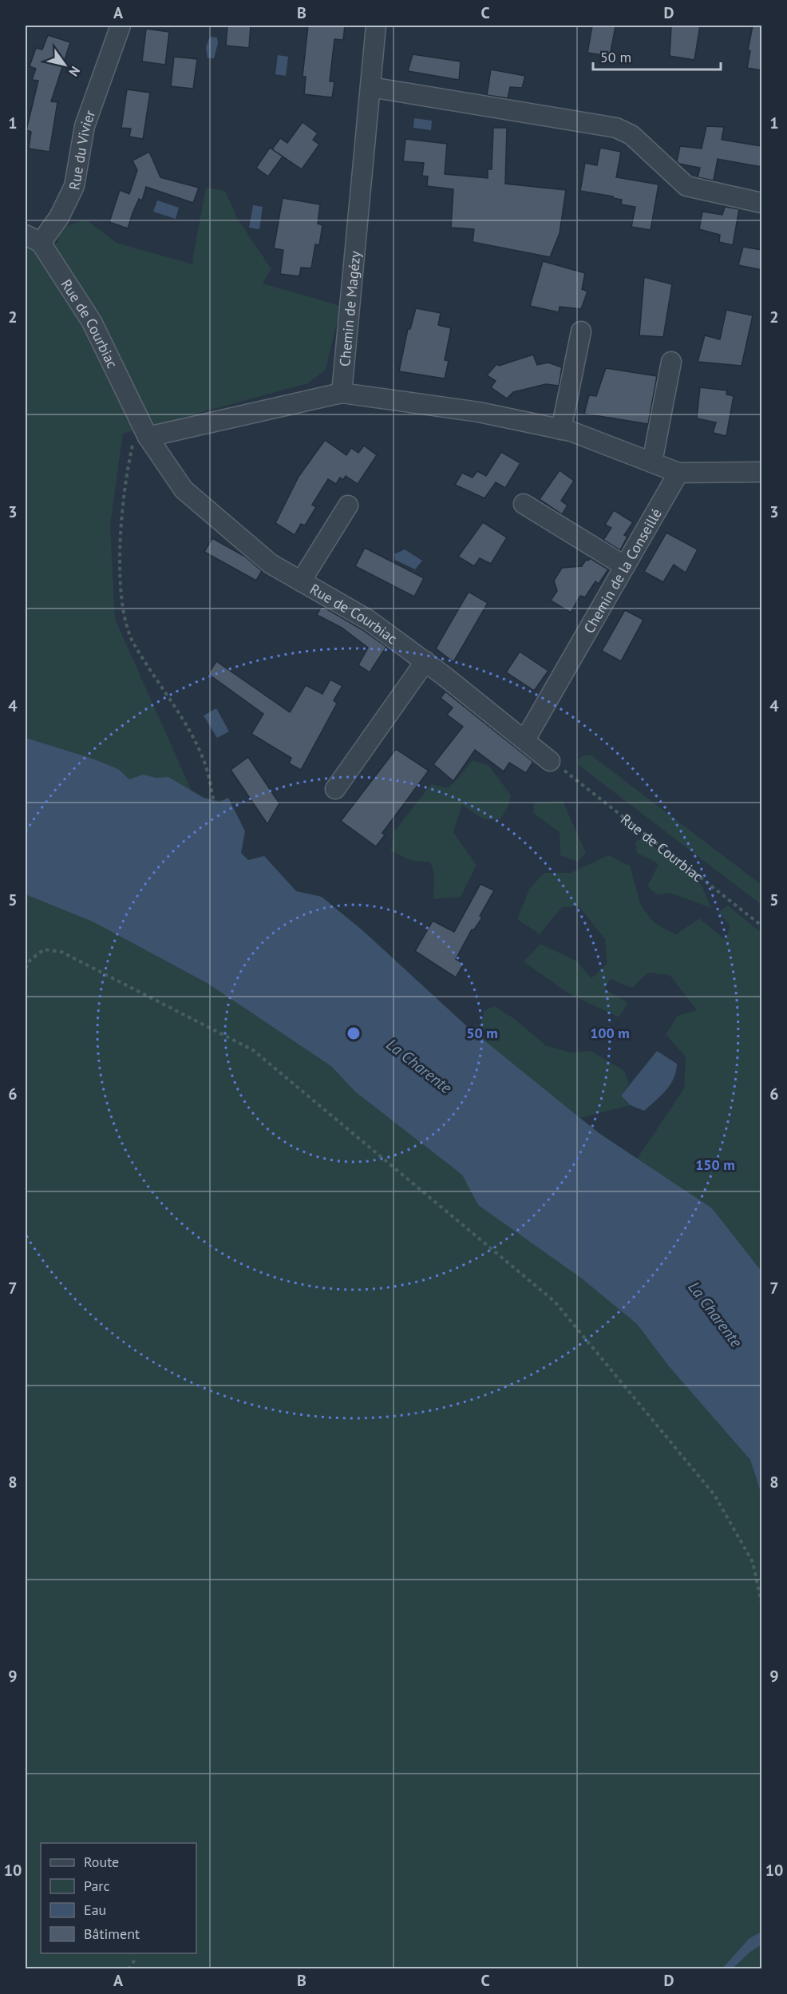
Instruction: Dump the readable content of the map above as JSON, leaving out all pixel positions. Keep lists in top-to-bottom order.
{
  "streets": {
    "street": [
      "Rue du Vivier",
      "Chemin de Magézy",
      "Rue de Courbiac",
      "Chemin de la Conseillé"
    ]
  },
  "crossings": [
    ["Rue du Vivier", "Rue de Courbiac"],
    ["Rue de Courbiac", "Chemin de la Conseillé"]
  ],
  "water": ["La Charente"],
  "legend": [
    "Route",
    "Parc",
    "Eau",
    "Bâtiment"
  ],
  "scale_bar": "50 m",
  "north": "bottom right",
  "grid": {
    "columns": [
      "A",
      "B",
      "C",
      "D"
    ],
    "rows": [
      "1",
      "2",
      "3",
      "4",
      "5",
      "6",
      "7",
      "8",
      "9",
      "10"
    ]
  },
  "rings": ["50 m", "100 m", "150 m"]
}
